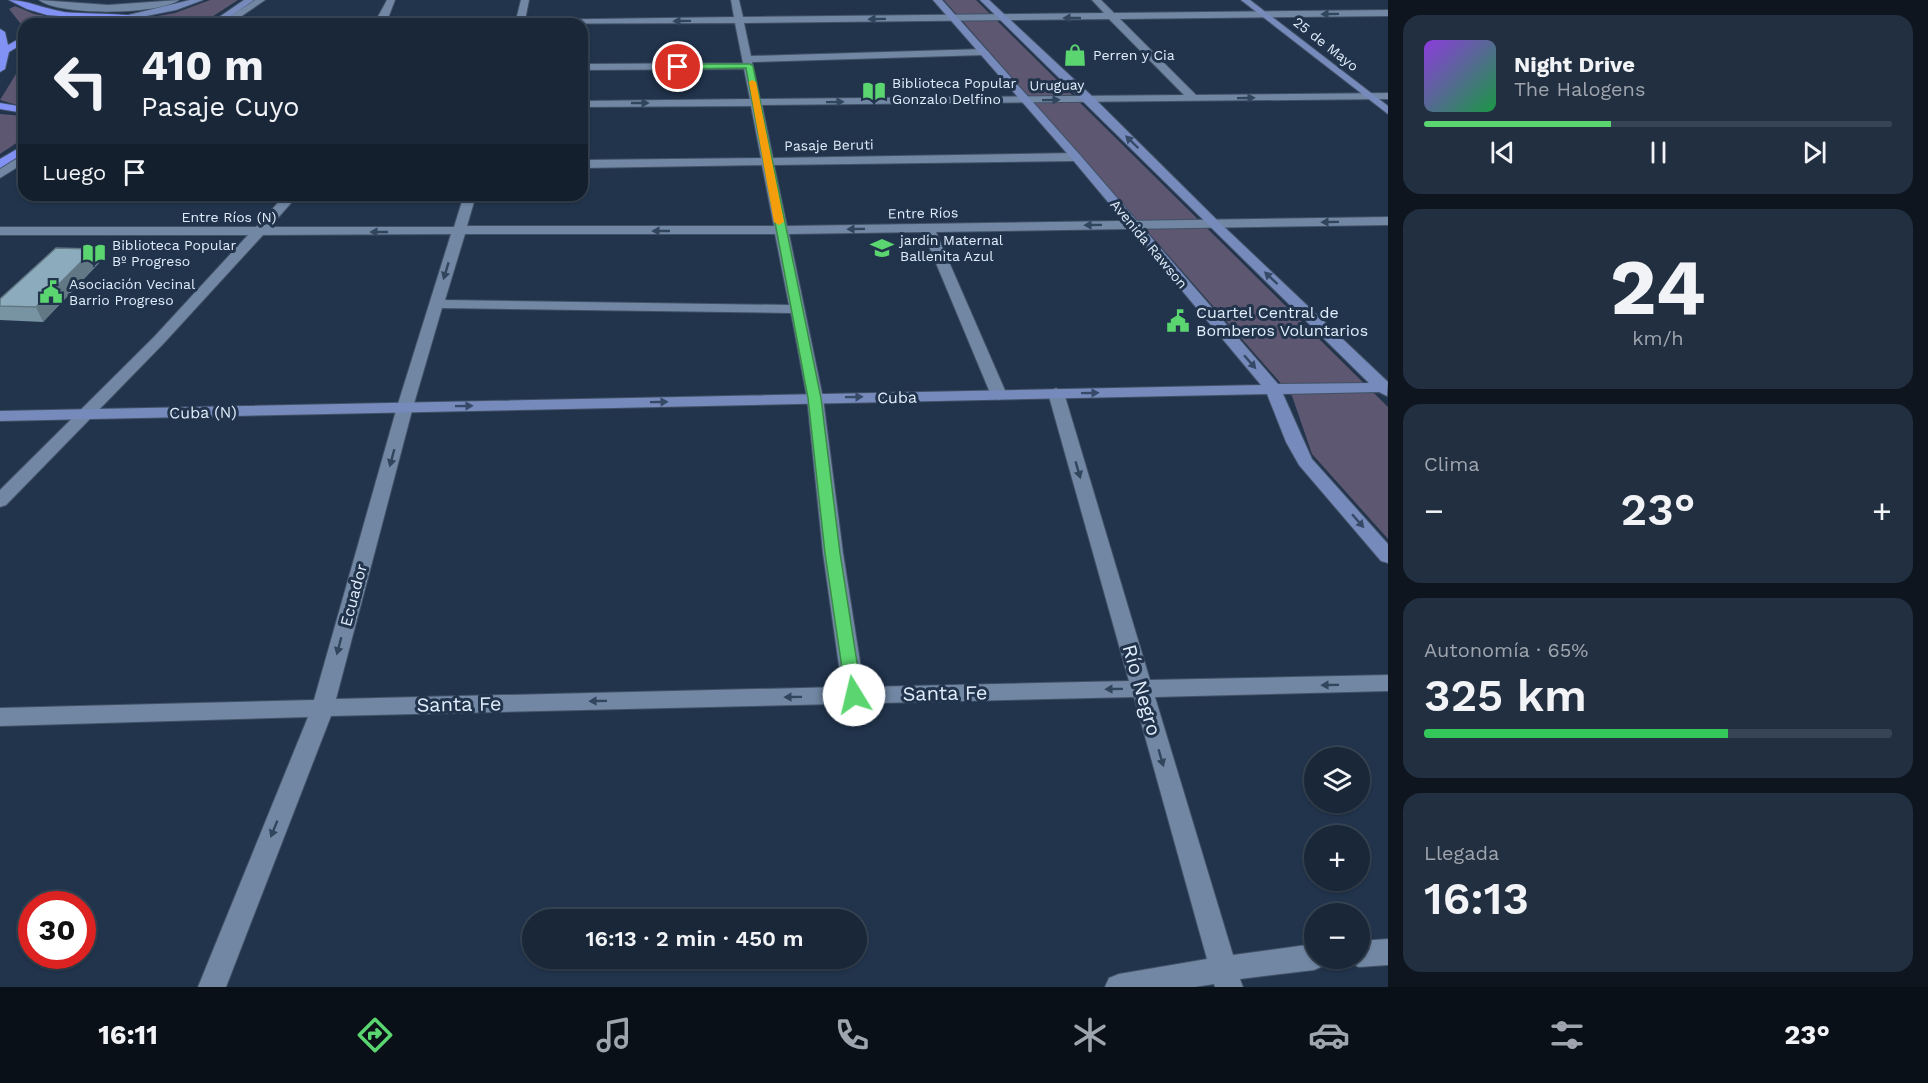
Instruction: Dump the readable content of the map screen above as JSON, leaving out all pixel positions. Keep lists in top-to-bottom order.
{
  "streets": {
    "street": [
      "25 de Mayo",
      "Uruguay",
      "Pasaje Beruti",
      "Entre Ríos",
      "Entre Ríos (N)",
      "Avenida Rawson",
      "Cuba",
      "Cuba (N)",
      "Ecuador",
      "Río Negro",
      "Santa Fe"
    ]
  },
  "crossings": [
    ["25 de Mayo", "Uruguay"],
    ["Uruguay", "Avenida Rawson"],
    ["Pasaje Beruti", "Avenida Rawson"],
    ["Entre Ríos", "Entre Ríos (N)"],
    ["Entre Ríos", "Avenida Rawson"],
    ["Entre Ríos", "Ecuador"],
    ["Entre Ríos (N)", "Ecuador"],
    ["Avenida Rawson", "Cuba"],
    ["Cuba", "Cuba (N)"],
    ["Cuba", "Ecuador"],
    ["Cuba", "Río Negro"],
    ["Cuba (N)", "Ecuador"],
    ["Ecuador", "Santa Fe"],
    ["Río Negro", "Santa Fe"]
  ],
  "one_way": [
    "Entre Ríos (N)",
    "Ecuador",
    "Río Negro",
    "Santa Fe"
  ],
  "places": {
    "shop": ["Perren y Cia"],
    "library": ["Biblioteca Popular Gonzalo Delfino", "Biblioteca Popular Bº Progreso"],
    "school or university": ["jardin Maternal Ballenita Azul"],
    "public building": ["Asociación Vecinal Barrio Progreso", "Cuartel Central de Bomberos Voluntarios"]
  },
  "page": {
    "turn": ["410 m", "Pasaje Cuyo"],
    "song": ["Night Drive", "The Halogens"],
    "then": "Luego",
    "tile": [
      ["24", "km/h"],
      "Clima",
      ["Autonomía · 65%", "325 km"],
      ["Llegada", "16:13"]
    ],
    "heat": ["−", "23°", "+"],
    "map_buttons": ["+", "−"],
    "limit": "30",
    "trip": "16:13 · 2 min · 450 m",
    "tabs": ["16:11", "23°"]
  }
}
